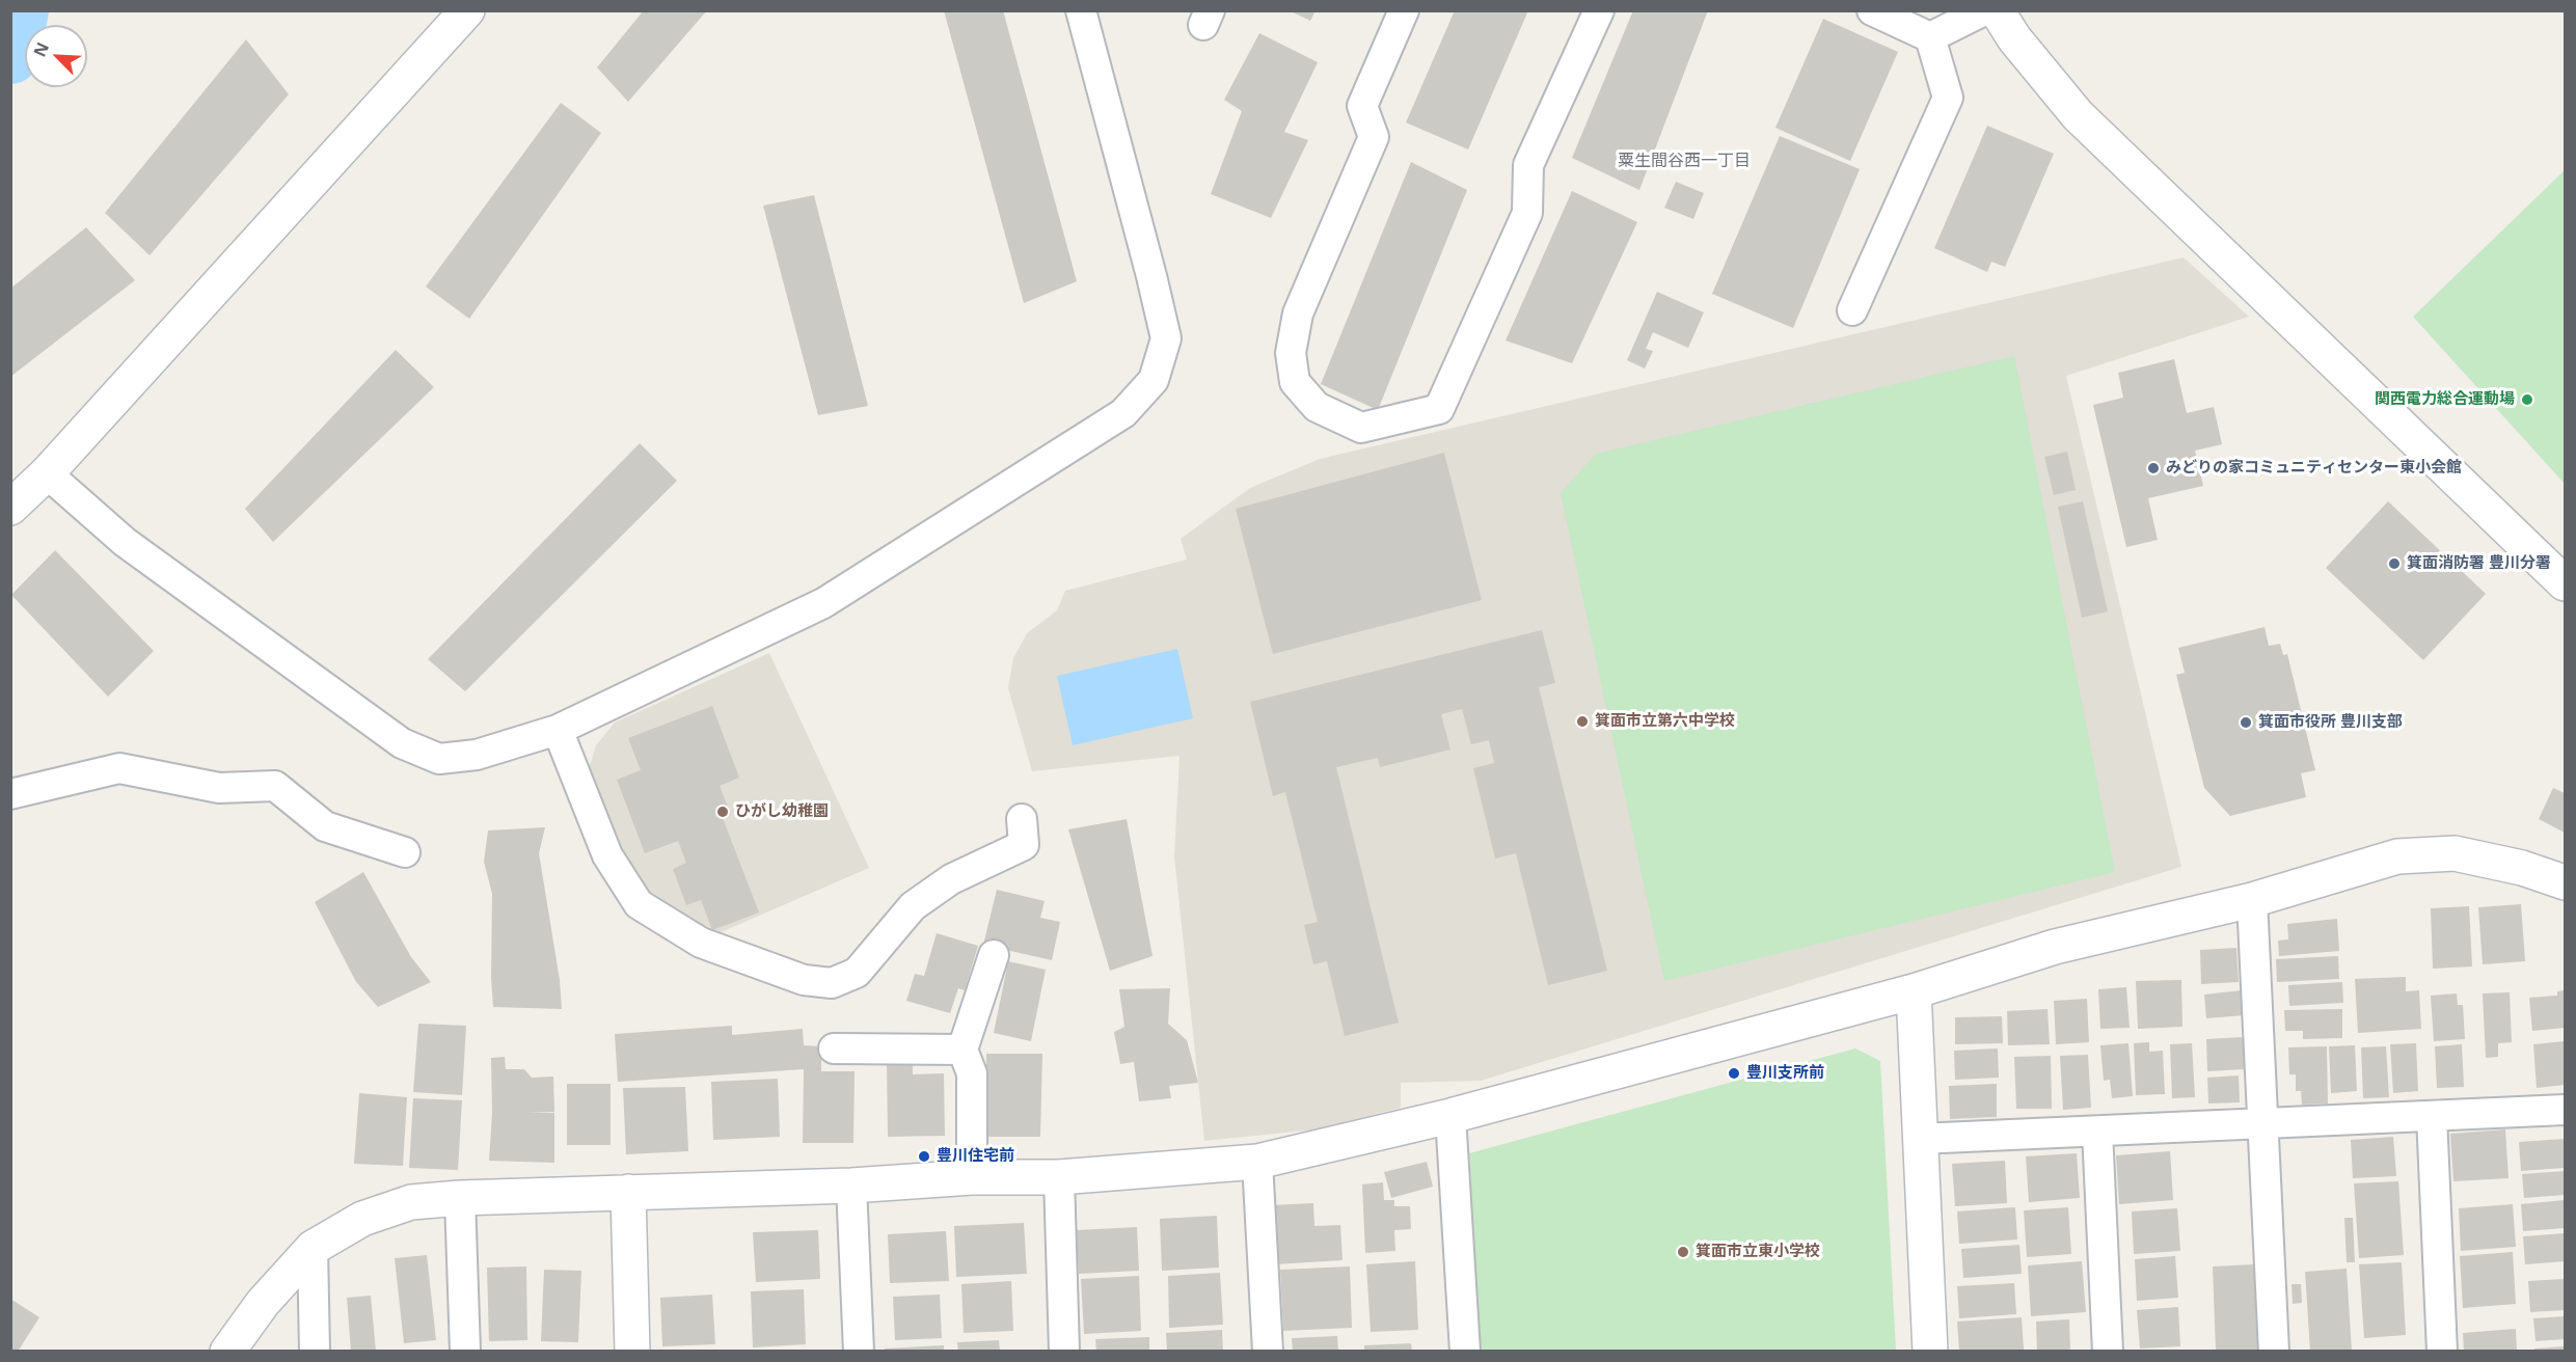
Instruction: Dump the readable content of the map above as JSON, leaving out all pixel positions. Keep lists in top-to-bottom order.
{
  "districts": ["粟生間谷西一丁目"],
  "places": [
    "関西電力総合運動場",
    "みどりの家コミュニティセンター東小会館",
    "箕面消防署 豊川分署",
    "箕面市立第六中学校",
    "箕面市役所 豊川支部",
    "ひがし幼稚園",
    "豊川支所前",
    "豊川住宅前",
    "箕面市立東小学校"
  ],
  "north": "top left"
}
